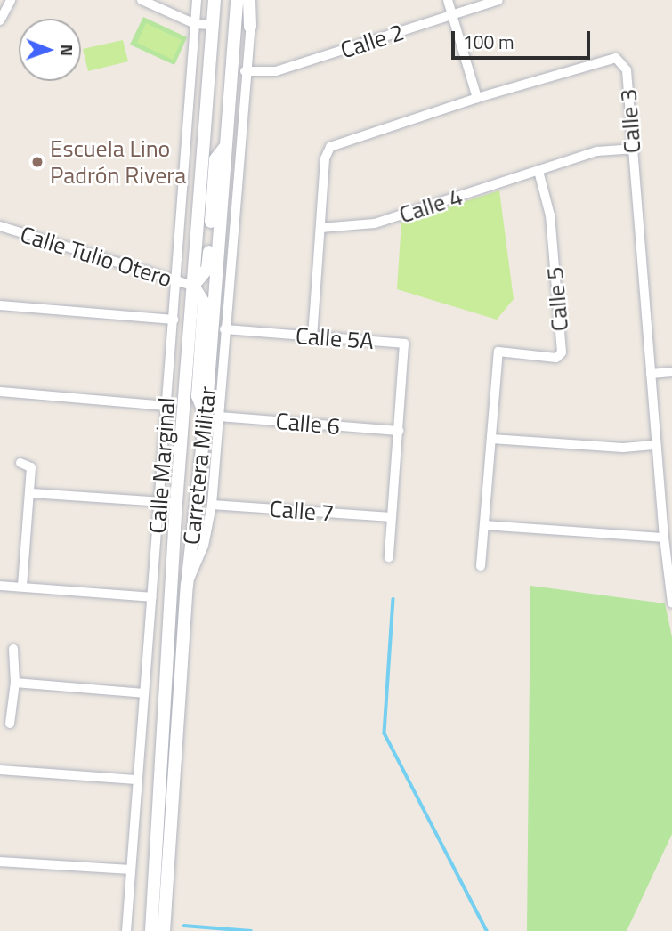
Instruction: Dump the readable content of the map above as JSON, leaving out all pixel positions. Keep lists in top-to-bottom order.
{
  "streets": {
    "main road": ["Carretera Militar"],
    "street": [
      "Calle 2",
      "Calle 3",
      "Calle 4",
      "Calle Tulio Otero",
      "Calle 5",
      "Calle 5A",
      "Calle 6",
      "Calle Marginal",
      "Calle 7"
    ]
  },
  "crossings": [
    ["Calle 2", "Calle Marginal"],
    ["Calle 3", "Calle 4"],
    ["Calle 3", "Calle 5A"],
    ["Calle 4", "Calle 5"],
    ["Calle Tulio Otero", "Calle Marginal"],
    ["Calle Tulio Otero", "Carretera Militar"],
    ["Calle 5A", "Calle 6"],
    ["Calle 5A", "Calle Marginal"],
    ["Calle 6", "Calle Marginal"],
    ["Calle 6", "Carretera Militar"],
    ["Calle Marginal", "Carretera Militar"],
    ["Calle Marginal", "Calle 7"]
  ],
  "places": ["Escuela Lino Padrón Rivera"],
  "scale_bar": "100 m",
  "north": "right"
}
